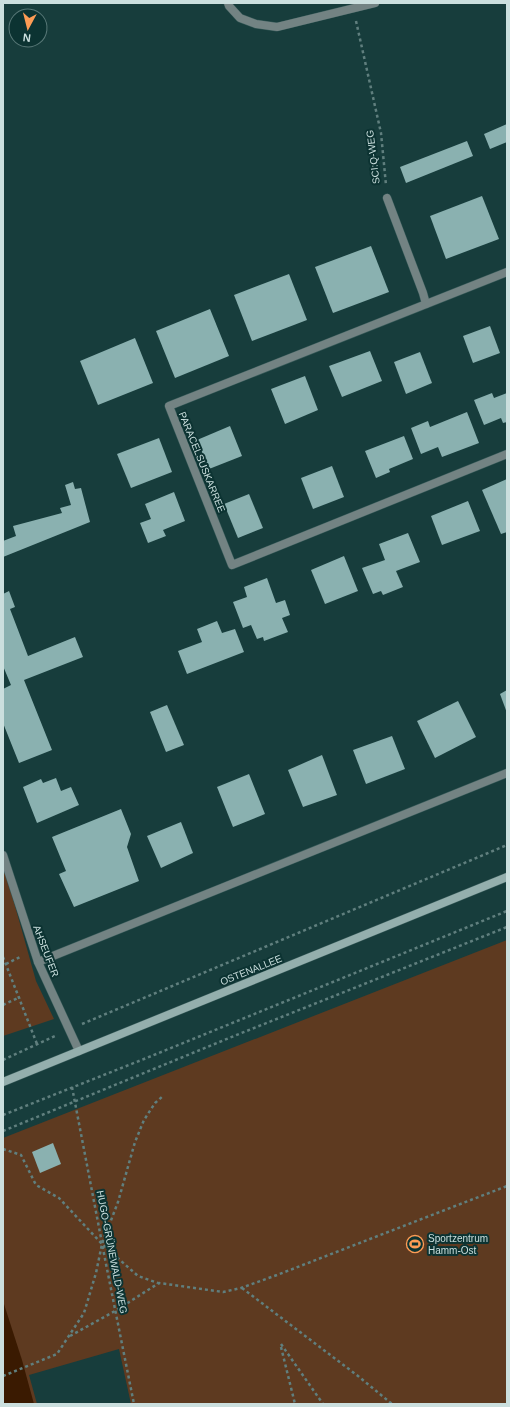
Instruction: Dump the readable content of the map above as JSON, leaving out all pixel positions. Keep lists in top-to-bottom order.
{
  "streets": {
    "main road": ["OSTENALLEE"],
    "street": ["PARACELSUSKARREE", "AHSEUFER"],
    "path": ["SCI:Q-WEG", "HUGO-GRÜNEWALD-WEG"]
  },
  "crossings": [
    ["AHSEUFER", "OSTENALLEE"]
  ],
  "places": {
    "sports": ["Sportzentrum Hamm-Ost"]
  },
  "north": "bottom"
}
